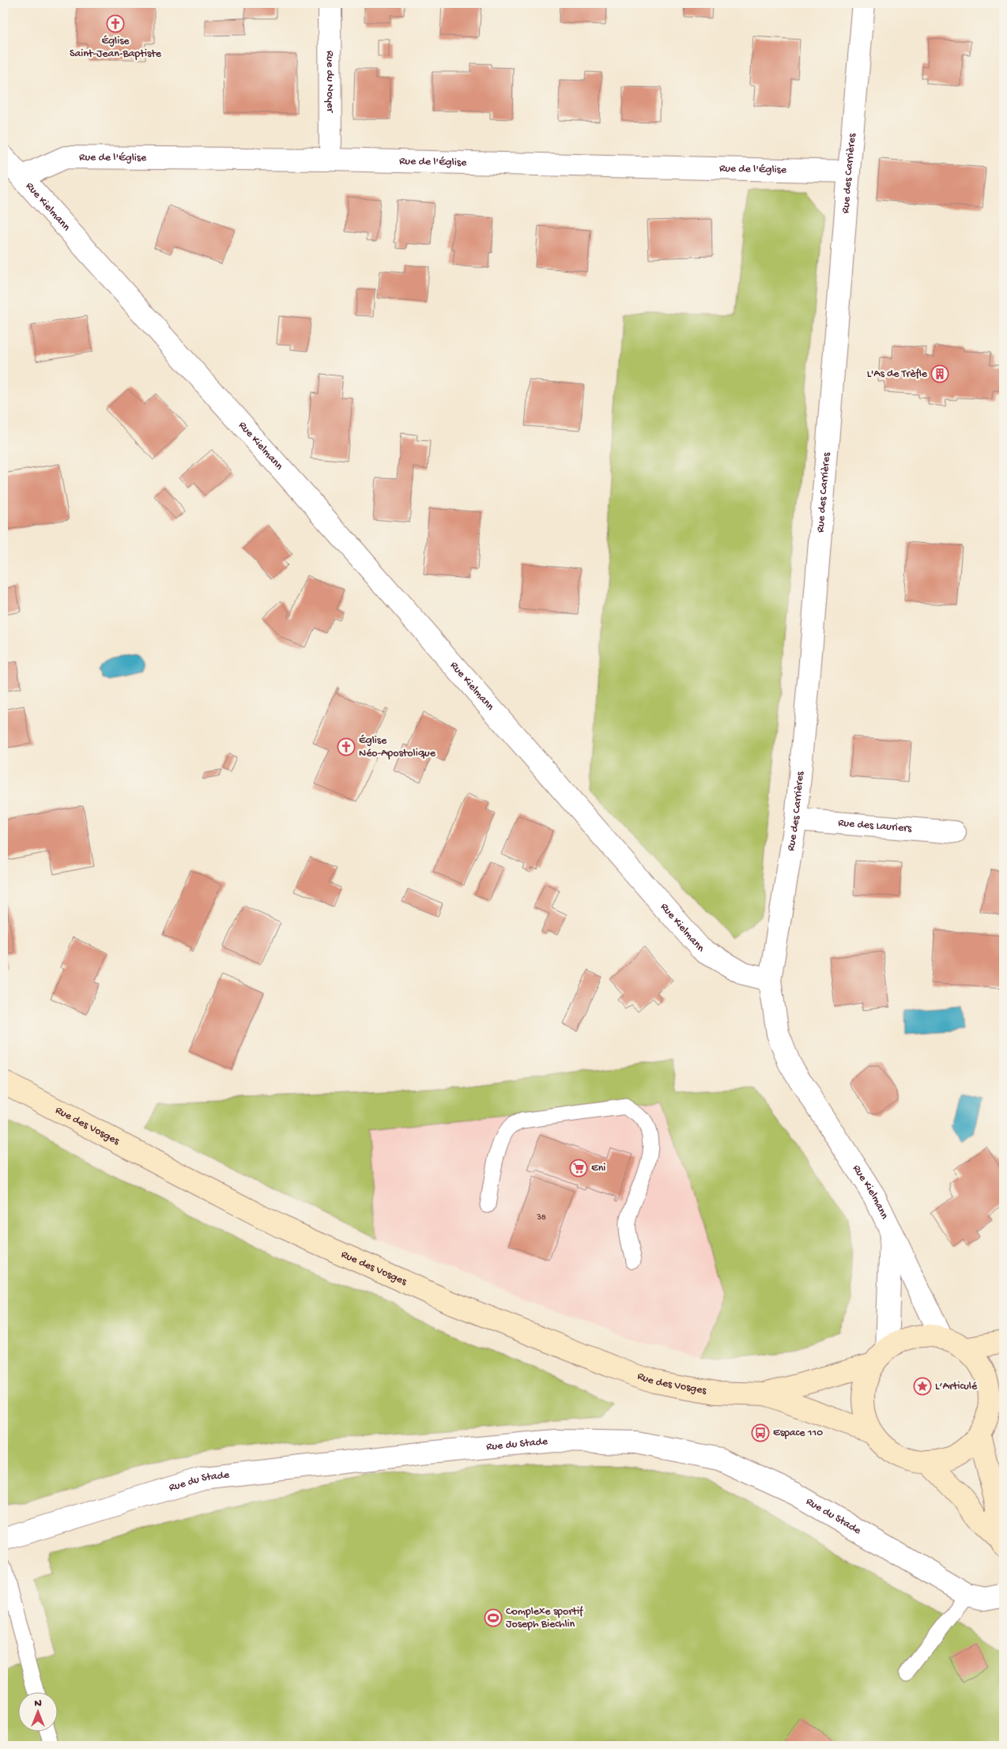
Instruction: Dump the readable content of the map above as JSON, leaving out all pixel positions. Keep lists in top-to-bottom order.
{
  "streets": {
    "main road": ["Rue des Vosges"],
    "street": [
      "Rue du Noyer",
      "Rue de l'Église",
      "Rue des Carrières",
      "Rue Kielmann",
      "Rue des Lauriers",
      "Rue du Stade"
    ]
  },
  "crossings": [
    ["Rue du Noyer", "Rue de l'Église"],
    ["Rue de l'Église", "Rue des Carrières"],
    ["Rue de l'Église", "Rue Kielmann"],
    ["Rue des Carrières", "Rue Kielmann"],
    ["Rue des Carrières", "Rue des Lauriers"],
    ["Rue Kielmann", "Rue des Vosges"]
  ],
  "places": {
    "church": ["Église Saint-Jean-Baptiste", "Église Néo-Apostolique"],
    "building": ["L'As de Trèfle"],
    "supermarket": ["Eni"],
    "place": ["L’Articulé"],
    "bus stop": ["Espace 110"],
    "sports": ["Complexe sportif Joseph Biechlin"]
  },
  "house_numbers": ["38"],
  "north": "top"
}
